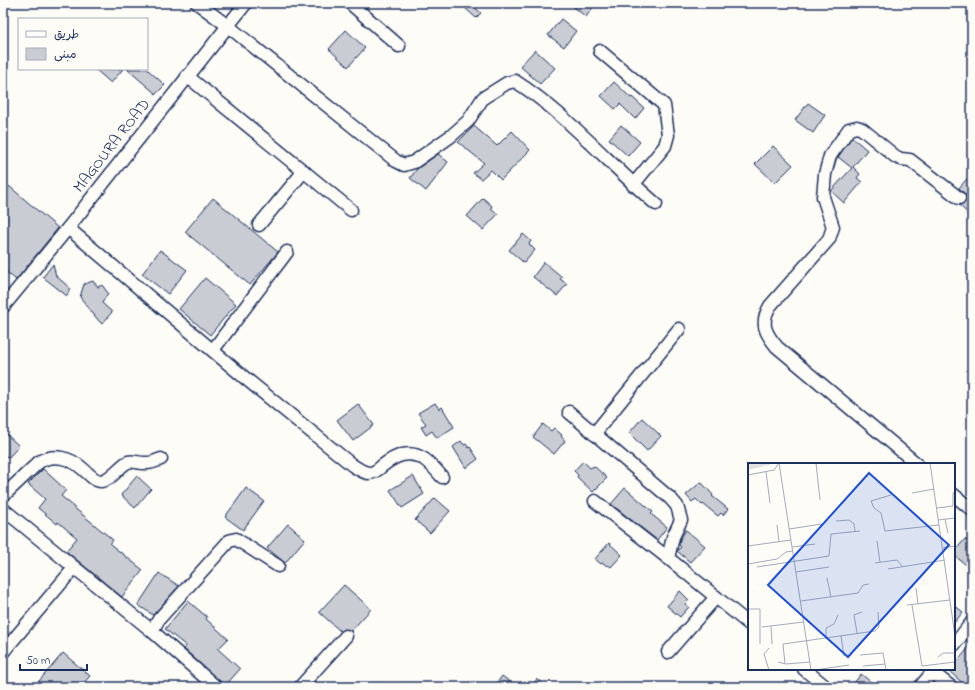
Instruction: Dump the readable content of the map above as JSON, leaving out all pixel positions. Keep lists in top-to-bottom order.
{
  "streets": {
    "street": ["MAGOURA ROAD"]
  },
  "legend": ["طريق", "مبنى"],
  "scale_bar": "50 m"
}
